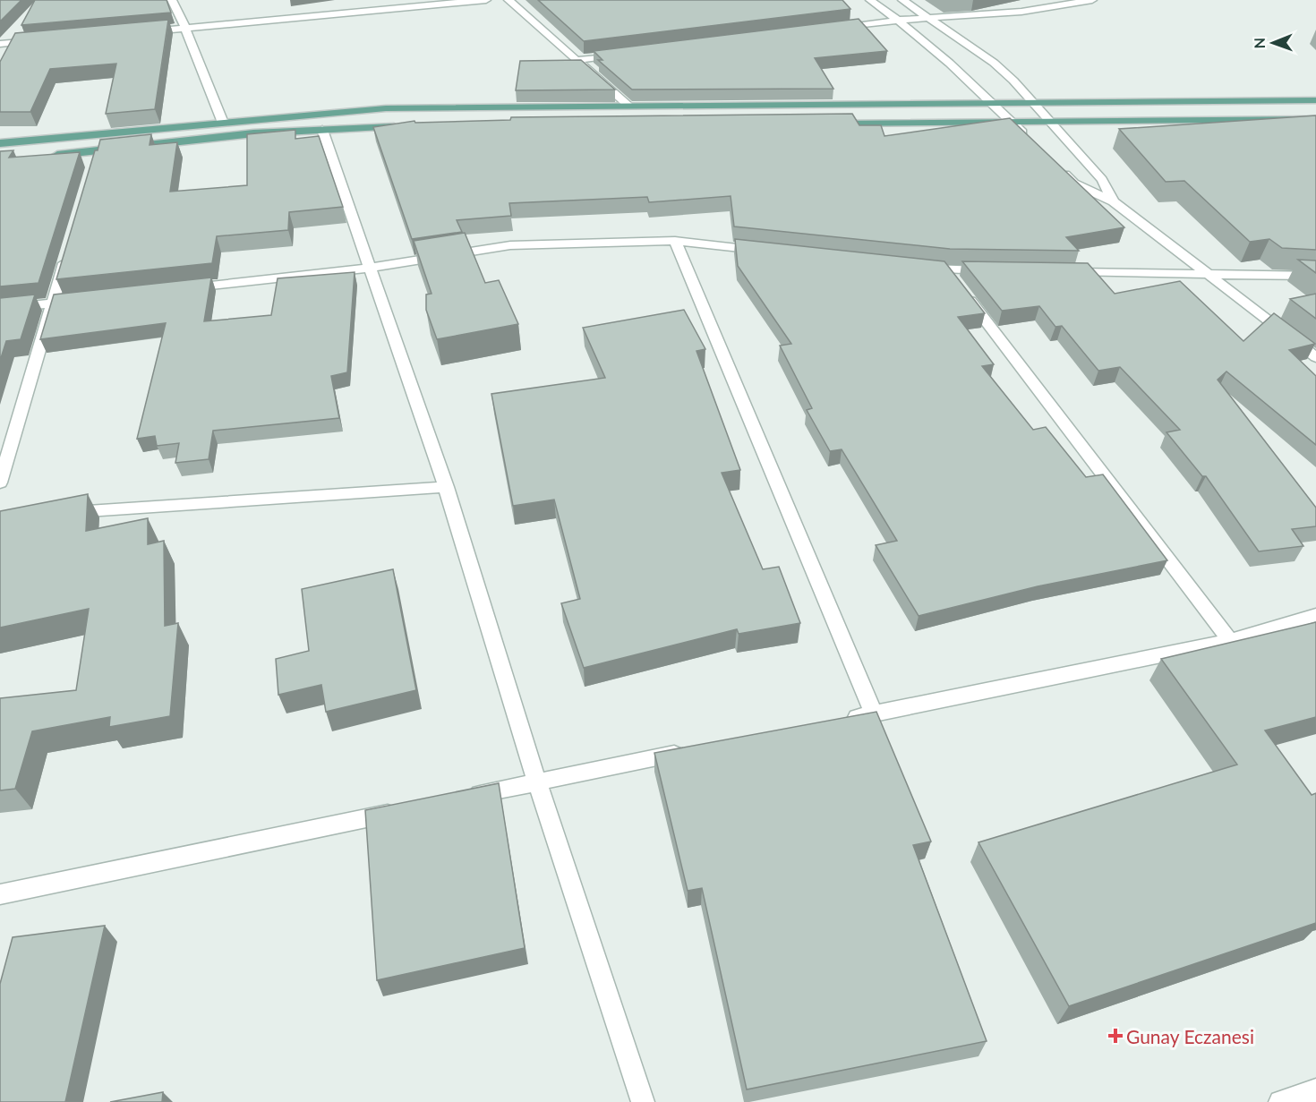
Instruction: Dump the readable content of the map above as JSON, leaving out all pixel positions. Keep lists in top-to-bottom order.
{
  "places": {
    "health": ["Gunay Eczanesi"]
  },
  "north": "left"
}
